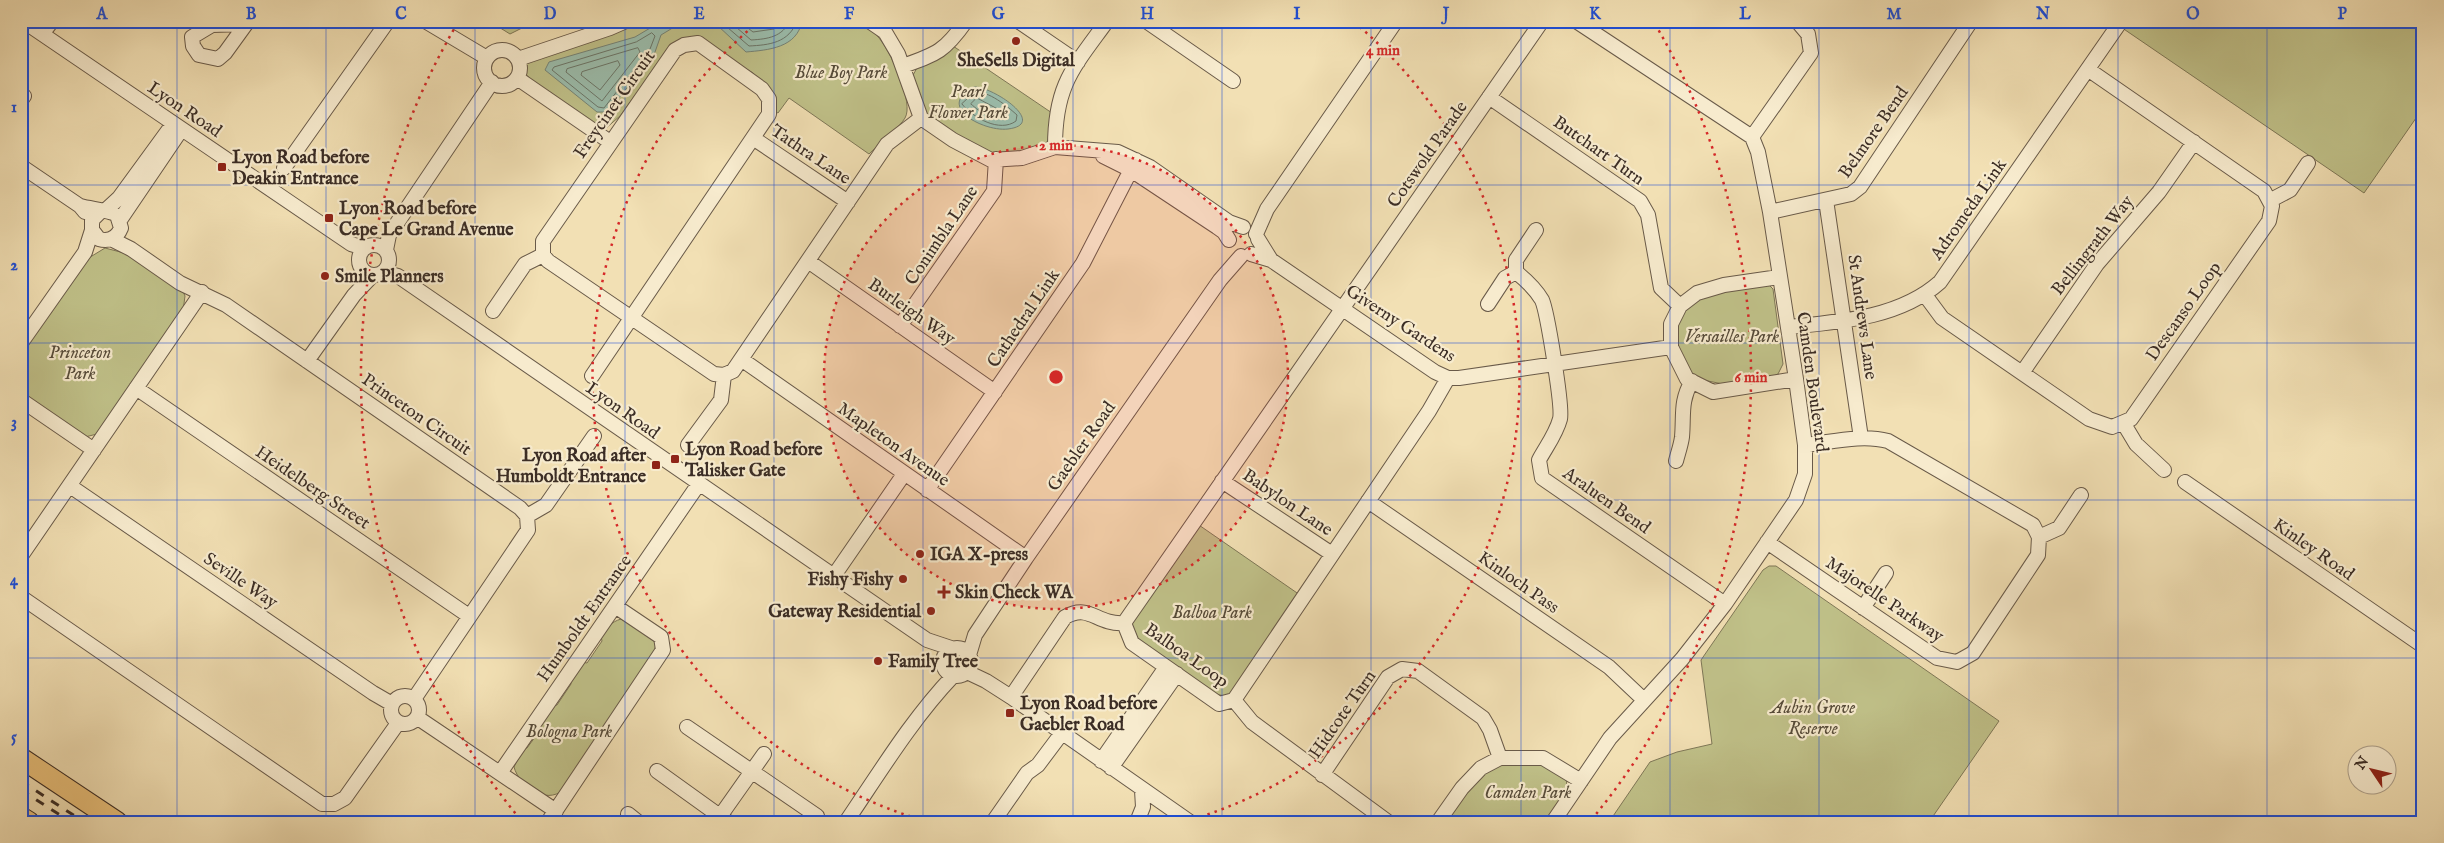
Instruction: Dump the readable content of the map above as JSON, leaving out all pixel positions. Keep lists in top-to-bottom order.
{
  "streets": {
    "street": [
      "Freycinet Circuit",
      "Lyon Road",
      "Belmore Bend",
      "Butchart Turn",
      "Tathra Lane",
      "Cotswold Parade",
      "Adromeda Link",
      "Conimbla Lane",
      "Bellingrath Way",
      "Burleigh Way",
      "Descanso Loop",
      "St Andrews Lane",
      "Cathedral Link",
      "Giverny Gardens",
      "Camden Boulevard",
      "Princeton Circuit",
      "Mapleton Avenue",
      "Gaebler Road",
      "Heidelberg Street",
      "Araluen Bend",
      "Babylon Lane",
      "Kinley Road",
      "Seville Way",
      "Kinloch Pass",
      "Majorelle Parkway",
      "Humboldt Entrance",
      "Balboa Loop",
      "Hidcote Turn"
    ]
  },
  "crossings": [
    ["Freycinet Circuit", "Tathra Lane"],
    ["Lyon Road", "Gaebler Road"],
    ["Lyon Road", "Humboldt Entrance"],
    ["Belmore Bend", "St Andrews Lane"],
    ["Belmore Bend", "Camden Boulevard"],
    ["Butchart Turn", "Cotswold Parade"],
    ["Butchart Turn", "Adromeda Link"],
    ["Butchart Turn", "Giverny Gardens"],
    ["Butchart Turn", "Camden Boulevard"],
    ["Cotswold Parade", "Giverny Gardens"],
    ["Cotswold Parade", "Balboa Loop"],
    ["Adromeda Link", "St Andrews Lane"],
    ["Adromeda Link", "Giverny Gardens"],
    ["Adromeda Link", "Camden Boulevard"],
    ["Conimbla Lane", "Burleigh Way"],
    ["Burleigh Way", "Cathedral Link"],
    ["Cathedral Link", "Mapleton Avenue"],
    ["Giverny Gardens", "Camden Boulevard"],
    ["Giverny Gardens", "Gaebler Road"],
    ["Giverny Gardens", "Araluen Bend"],
    ["Giverny Gardens", "Balboa Loop"],
    ["Camden Boulevard", "Araluen Bend"],
    ["Camden Boulevard", "Kinloch Pass"],
    ["Camden Boulevard", "Majorelle Parkway"],
    ["Mapleton Avenue", "Gaebler Road"],
    ["Babylon Lane", "Balboa Loop"],
    ["Kinloch Pass", "Balboa Loop"]
  ],
  "parks": [
    "Blue Boy Park",
    "Pearl Flower Park",
    "Versailles Park",
    "Princeton Park",
    "Balboa Park",
    "Aubin Grove Reserve",
    "Bologna Park",
    "Camden Park"
  ],
  "places": {
    "other": [
      "SheSells Digital",
      "Smile Planners",
      "IGA X-press",
      "Fishy Fishy",
      "Gateway Residential",
      "Family Tree"
    ],
    "transit": [
      "Lyon Road before Deakin Entrance",
      "Lyon Road before Cape Le Grand Avenue",
      "Lyon Road before Talisker Gate",
      "Lyon Road after Humboldt Entrance",
      "Lyon Road before Gaebler Road"
    ],
    "health": ["Skin Check WA"]
  },
  "north": "top left",
  "grid": {
    "columns": [
      "A",
      "B",
      "C",
      "D",
      "E",
      "F",
      "G",
      "H",
      "I",
      "J",
      "K",
      "L",
      "M",
      "N",
      "O",
      "P"
    ],
    "rows": [
      "1",
      "2",
      "3",
      "4",
      "5"
    ]
  },
  "rings": ["4 min", "2 min", "6 min"]
}
